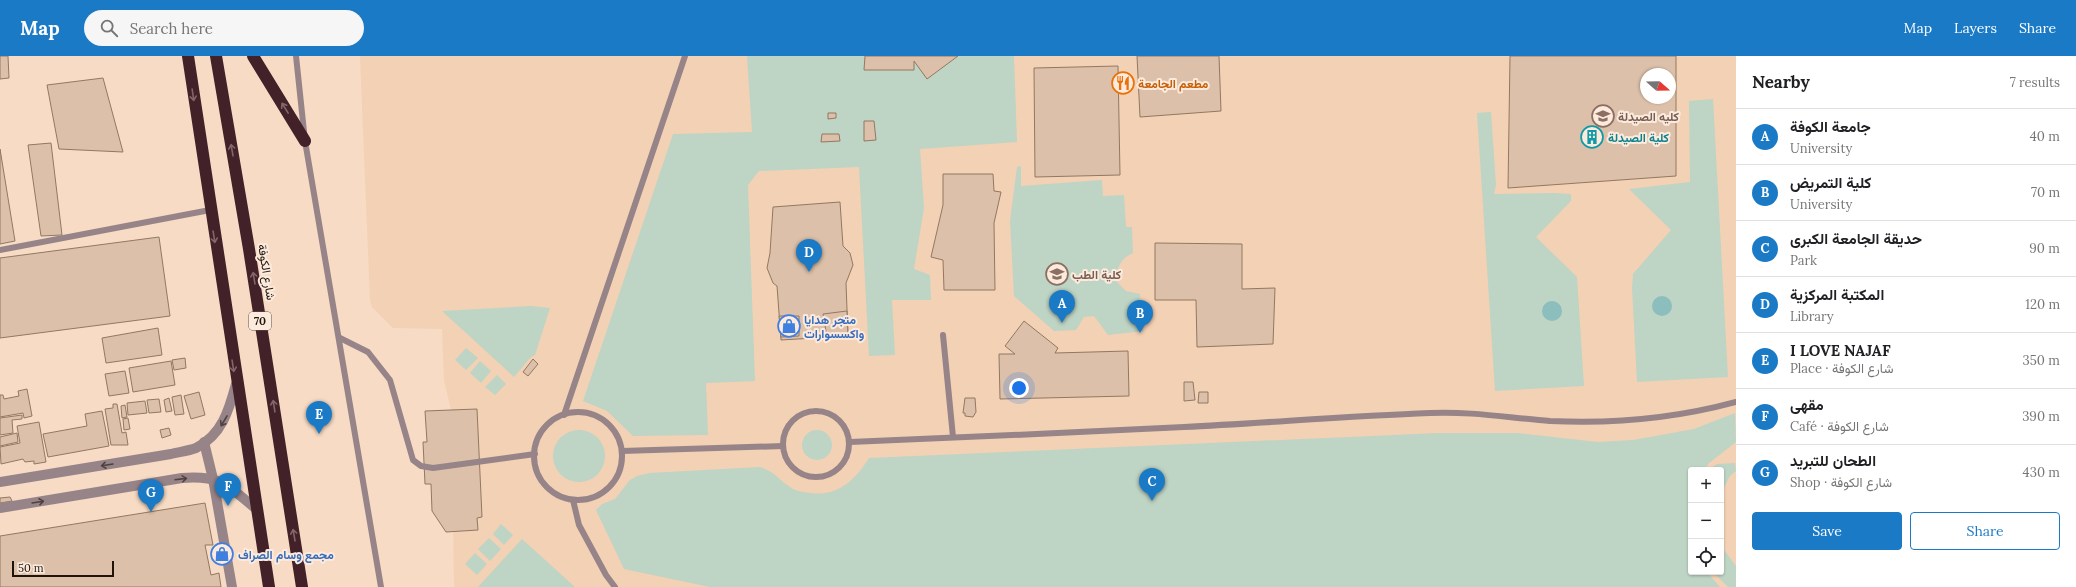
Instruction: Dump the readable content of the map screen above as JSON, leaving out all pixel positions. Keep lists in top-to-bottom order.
{
  "streets": {
    "highway": ["شارع الكوفة", "70"]
  },
  "places": {
    "restaurant": ["مطعم الجامعة"],
    "school or university": ["كليه الصيدلة", "كلية الطب"],
    "building": ["كلية الصيدلة"],
    "shop": ["متجر هدايا واكسسوارات", "مجمع وسام الصراف"]
  },
  "scale_bar": "50 m",
  "north": "right",
  "page": {
    "header": "Map",
    "search": "Search here",
    "nav": ["Map", "Layers", "Share"],
    "heading": ["Nearby", "7 results"],
    "list": [
      {
        "mark": "A",
        "name": "جامعة الكوفة",
        "note": "University",
        "value": "40 m"
      },
      {
        "mark": "B",
        "name": "كلية التمريض",
        "note": "University",
        "value": "70 m"
      },
      {
        "mark": "C",
        "name": "حديقة الجامعة الكبرى",
        "note": "Park",
        "value": "90 m"
      },
      {
        "mark": "D",
        "name": "المكتبة المركزية",
        "note": "Library",
        "value": "120 m"
      },
      {
        "mark": "E",
        "name": "I LOVE NAJAF",
        "note": "Place · شارع الكوفة",
        "value": "350 m"
      },
      {
        "mark": "F",
        "name": "مقهى",
        "note": "Café · شارع الكوفة",
        "value": "390 m"
      },
      {
        "mark": "G",
        "name": "الطحان للتبريد",
        "note": "Shop · شارع الكوفة",
        "value": "430 m"
      }
    ],
    "pins": [
      "D",
      "A",
      "B",
      "E",
      "C",
      "F",
      "G"
    ],
    "map_buttons": ["+", "−"],
    "buttons": ["Save", "Share"],
    "scale": "50 m"
  }
}
